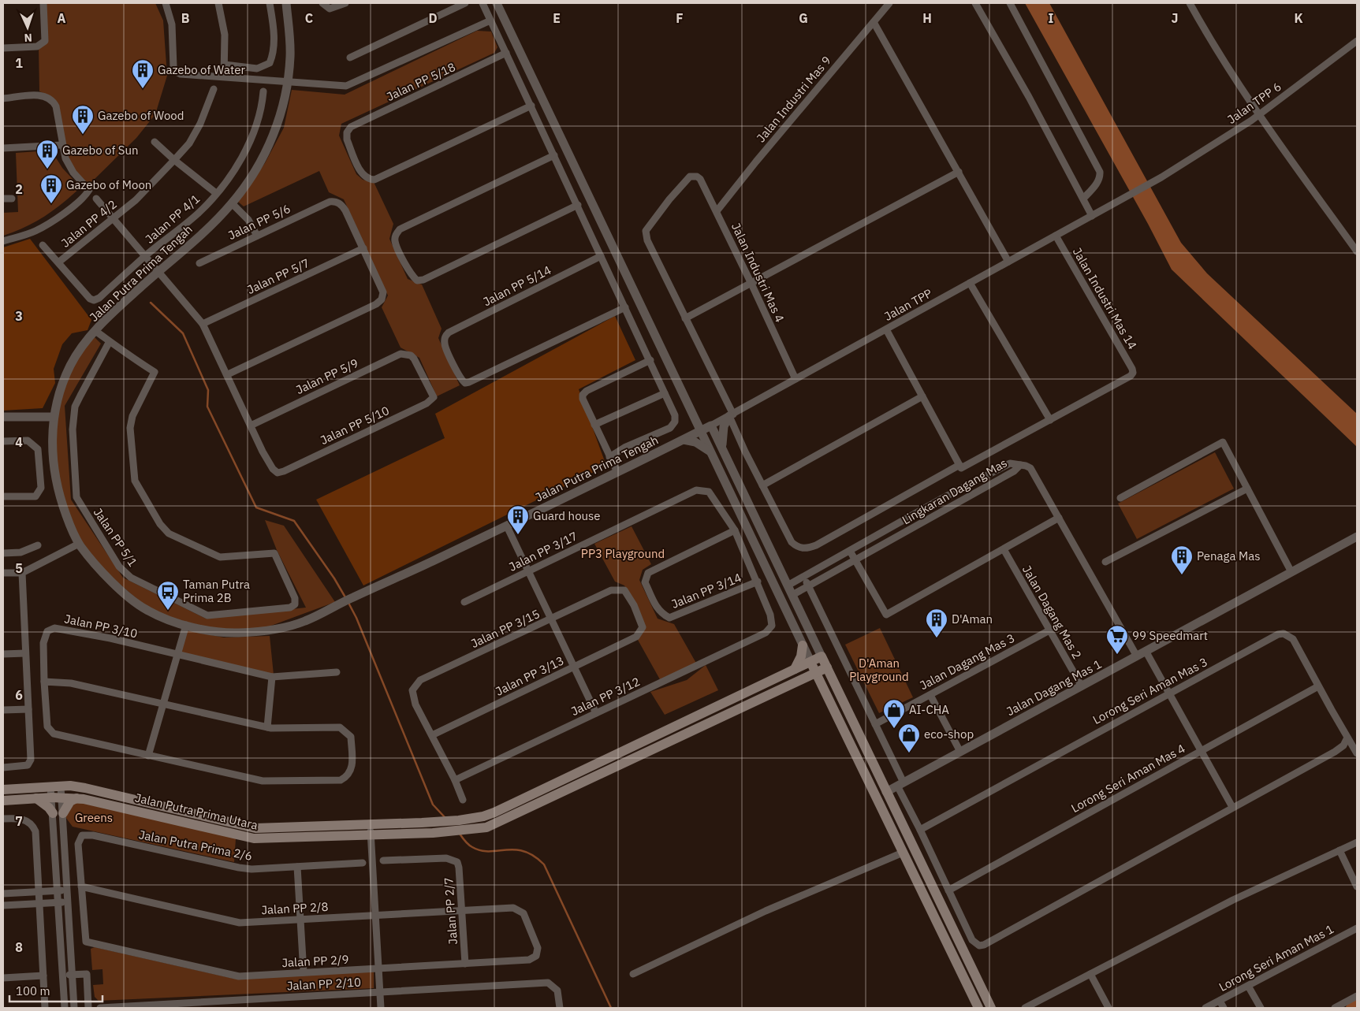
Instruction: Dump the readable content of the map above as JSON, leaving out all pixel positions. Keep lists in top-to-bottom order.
{
  "streets": {
    "main road": ["Jalan Putra Prima Utara"],
    "street": [
      "Jalan PP 5/18",
      "Jalan Industri Mas 9",
      "Jalan TPP 6",
      "Jalan PP 4/1",
      "Jalan PP 5/6",
      "Jalan PP 4/2",
      "Jalan Industri Mas 4",
      "Jalan Putra Prima Tengah",
      "Jalan PP 5/7",
      "Jalan PP 5/14",
      "Jalan Industri Mas 14",
      "Jalan TPP",
      "Jalan PP 5/9",
      "Jalan PP 5/10",
      "Lingkaran Dagang Mas",
      "Jalan PP 5/1",
      "Jalan PP 3/17",
      "Jalan PP 3/14",
      "Jalan Dagang Mas 2",
      "Jalan PP 3/10",
      "Jalan PP 3/15",
      "Jalan Dagang Mas 3",
      "Jalan PP 3/13",
      "Jalan Dagang Mas 1",
      "Lorong Seri Aman Mas 3",
      "Jalan PP 3/12",
      "Lorong Seri Aman Mas 4",
      "Jalan Putra Prima 2/6",
      "Jalan PP 2/8",
      "Jalan PP 2/7",
      "Lorong Seri Aman Mas 1",
      "Jalan PP 2/9",
      "Jalan PP 2/10"
    ]
  },
  "crossings": [
    ["Jalan Industri Mas 9", "Jalan Industri Mas 4"],
    ["Jalan TPP 6", "Jalan TPP"],
    ["Jalan PP 4/1", "Jalan PP 4/2"],
    ["Jalan PP 5/6", "Jalan PP 5/7"],
    ["Jalan Industri Mas 4", "Jalan TPP"],
    ["Jalan Putra Prima Tengah", "Jalan TPP"],
    ["Jalan Industri Mas 14", "Jalan TPP"],
    ["Jalan PP 5/9", "Jalan PP 5/10"],
    ["Jalan PP 3/17", "Jalan PP 3/14"],
    ["Jalan PP 3/14", "Jalan PP 3/12"],
    ["Jalan Dagang Mas 2", "Jalan Dagang Mas 3"],
    ["Jalan Dagang Mas 2", "Jalan Dagang Mas 1"],
    ["Jalan PP 3/15", "Jalan PP 3/13"],
    ["Lorong Seri Aman Mas 3", "Lorong Seri Aman Mas 4"],
    ["Jalan Putra Prima 2/6", "Jalan PP 2/8"],
    ["Jalan Putra Prima 2/6", "Jalan PP 2/9"],
    ["Jalan PP 2/8", "Jalan PP 2/7"],
    ["Jalan PP 2/8", "Jalan PP 2/9"],
    ["Jalan PP 2/7", "Jalan PP 2/9"]
  ],
  "parks": ["PP3 Playground", "D'Aman Playground", "Greens"],
  "places": {
    "building": [
      "Gazebo of Water",
      "Gazebo of Wood",
      "Gazebo of Sun",
      "Gazebo of Moon",
      "Guard house",
      "Penaga Mas",
      "D'Aman"
    ],
    "bus stop": ["Taman Putra Prima 2B"],
    "supermarket": ["99 Speedmart"],
    "shop": ["AI-CHA", "eco-shop"]
  },
  "scale_bar": "100 m",
  "north": "bottom",
  "grid": {
    "columns": [
      "A",
      "B",
      "C",
      "D",
      "E",
      "F",
      "G",
      "H",
      "I",
      "J",
      "K"
    ],
    "rows": [
      "1",
      "2",
      "3",
      "4",
      "5",
      "6",
      "7",
      "8"
    ]
  }
}
